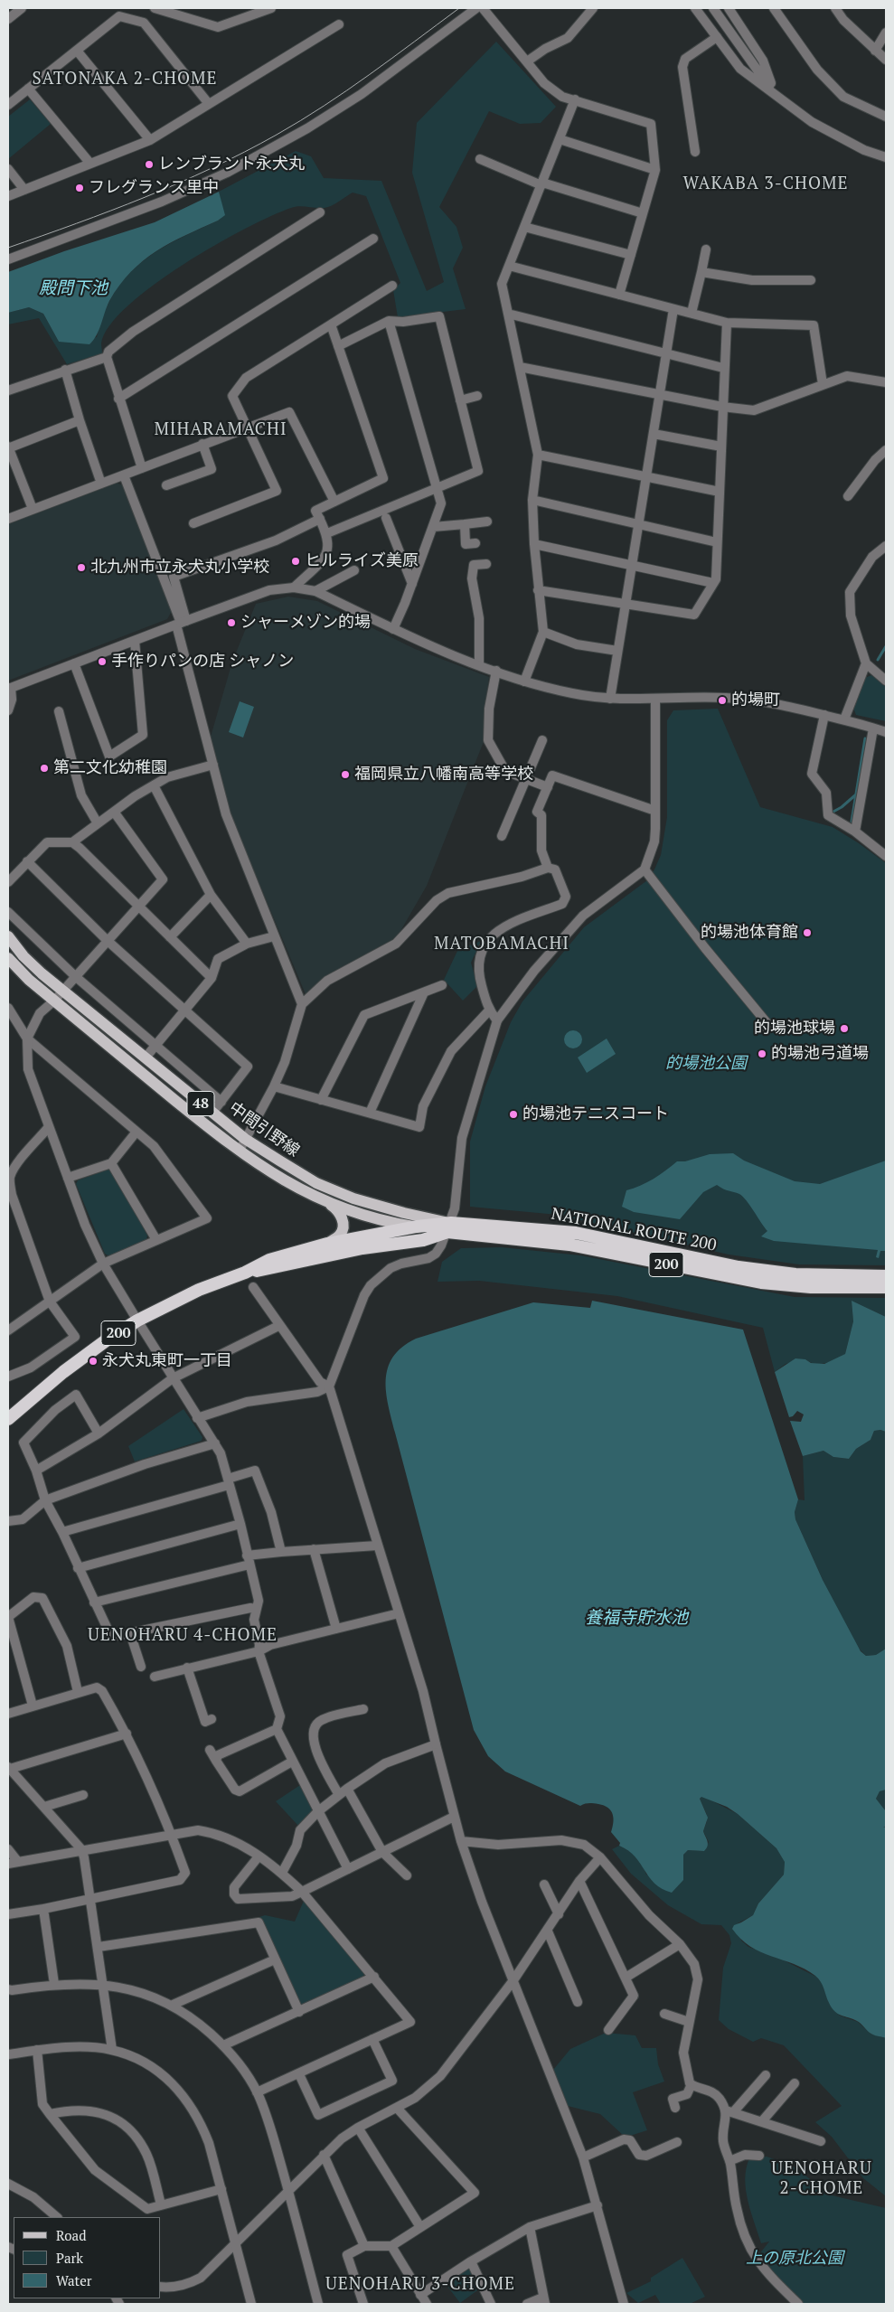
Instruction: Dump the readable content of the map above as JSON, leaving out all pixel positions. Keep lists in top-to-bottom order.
{
  "streets": {
    "highway": ["NATIONAL ROUTE 200", "200"],
    "main road": ["48", "中間引野線"]
  },
  "crossings": [
    ["中間引野線", "NATIONAL ROUTE 200"]
  ],
  "districts": [
    "SATONAKA 2-CHOME",
    "WAKABA 3-CHOME",
    "MIHARAMACHI",
    "MATOBAMACHI",
    "UENOHARU 4-CHOME",
    "UENOHARU 2-CHOME",
    "UENOHARU 3-CHOME"
  ],
  "water": ["殿問下池", "養福寺貯水池"],
  "parks": ["的場池公園", "上の原北公園"],
  "places": [
    "レンブラント永犬丸",
    "フレグランス里中",
    "ヒルライズ美原",
    "北九州市立永犬丸小学校",
    "シャーメゾン的場",
    "手作りパンの店 シャノン",
    "的場町",
    "第二文化幼稚園",
    "福岡県立八幡南高等学校",
    "的場池体育館",
    "的場池球場",
    "的場池弓道場",
    "的場池テニスコート",
    "永犬丸東町一丁目"
  ],
  "legend": ["Road", "Park", "Water"]
}
